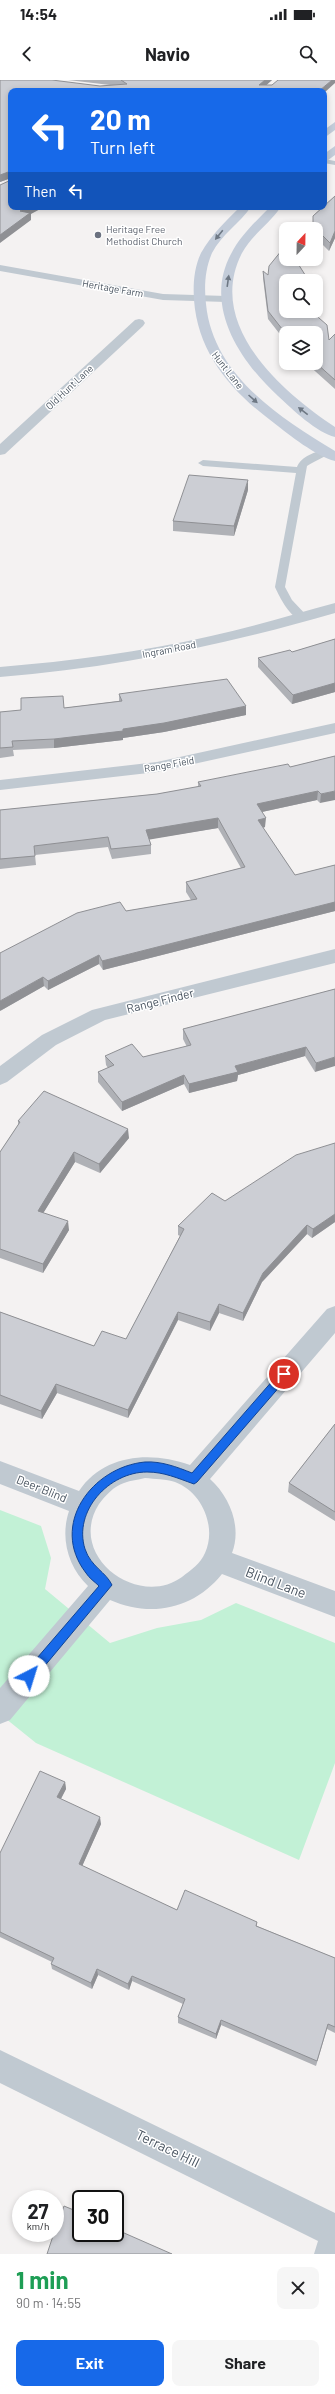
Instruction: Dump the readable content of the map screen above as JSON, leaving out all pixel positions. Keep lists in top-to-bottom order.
{
  "streets": {
    "main road": ["Hunt Lane"],
    "street": [
      "Heritage Farm",
      "Old Hunt Lane",
      "Ingram Road",
      "Range Field",
      "Range Finder",
      "Deer Blind",
      "Blind Lane",
      "Terrace Hill"
    ]
  },
  "crossings": [
    ["Heritage Farm", "Hunt Lane"],
    ["Deer Blind", "Blind Lane"]
  ],
  "places": ["Heritage Free Methodist Church"],
  "north": "top",
  "page": {
    "status": "14:54",
    "header": "Navio",
    "turn": ["20 m", "Turn left"],
    "then": "Then",
    "speed": "27 km/h",
    "limit": "30",
    "heading": ["1 min", "90 m · 14:55"],
    "buttons": ["Exit", "Share"]
  }
}
